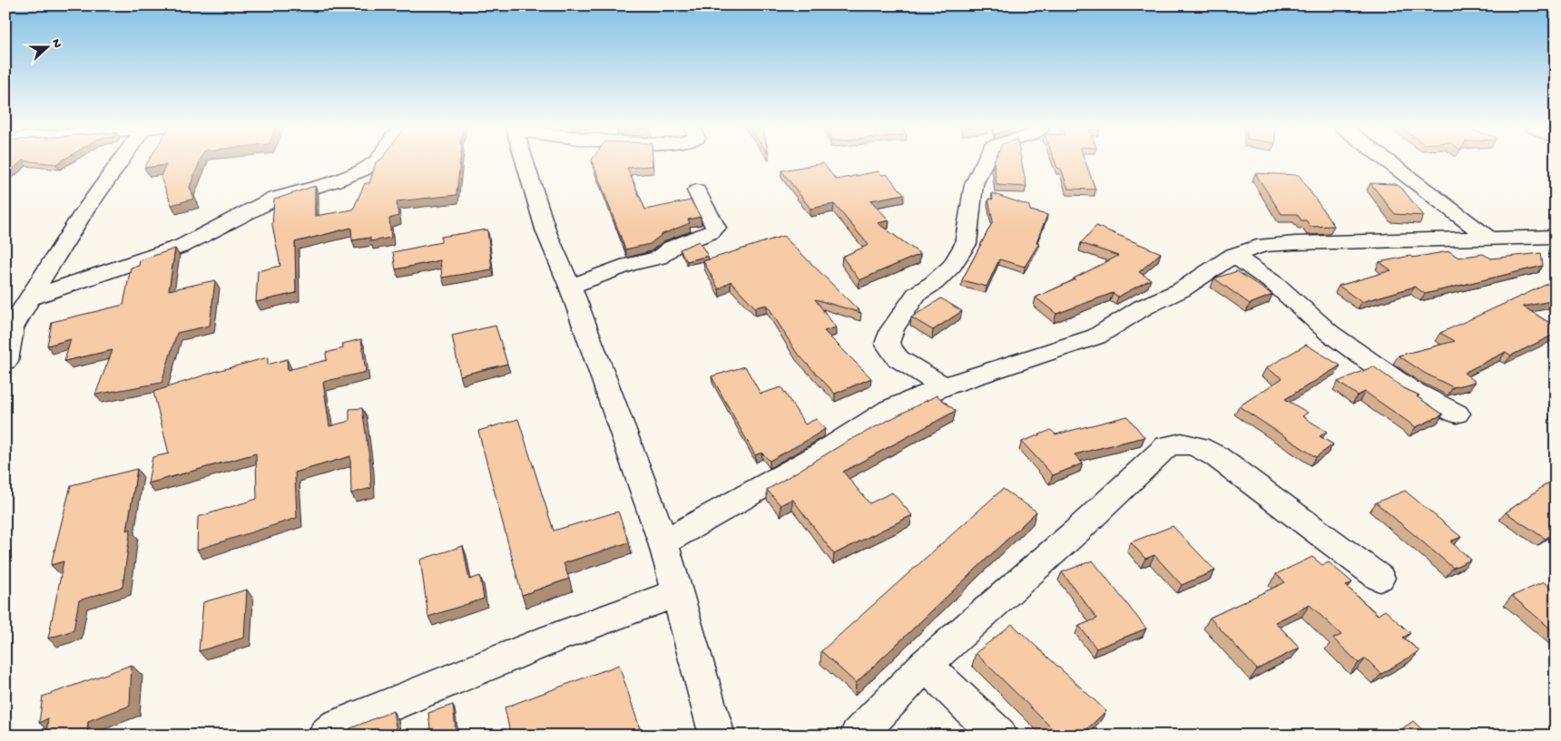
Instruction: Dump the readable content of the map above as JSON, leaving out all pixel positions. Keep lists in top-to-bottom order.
{
  "north": "right"
}
